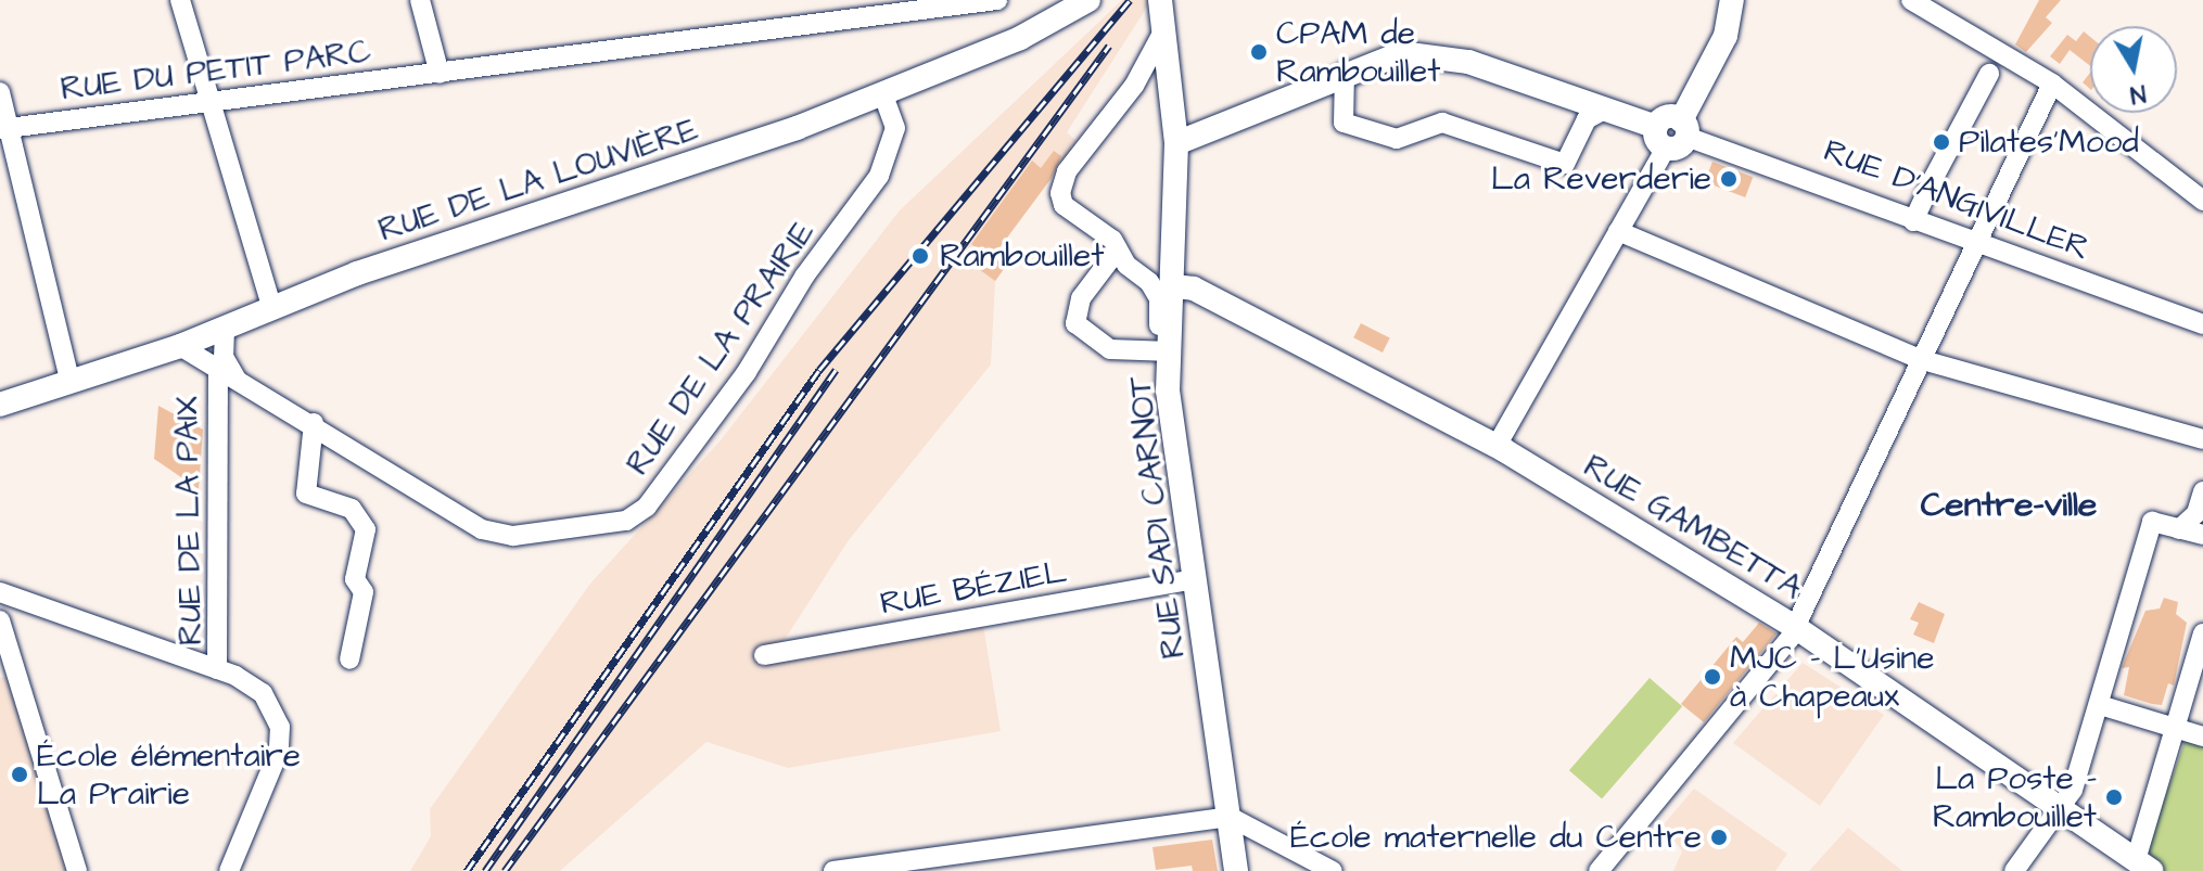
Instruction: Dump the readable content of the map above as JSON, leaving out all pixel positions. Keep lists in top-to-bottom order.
{
  "streets": {
    "main road": [
      "RUE DE LA LOUVIÈRE",
      "RUE D'ANGIVILLER",
      "RUE SADI CARNOT",
      "RUE GAMBETTA"
    ],
    "street": [
      "RUE DU PETIT PARC",
      "RUE DE LA PRAIRIE",
      "RUE DE LA PAIX",
      "RUE BÉZIEL"
    ]
  },
  "crossings": [
    ["RUE DE LA LOUVIÈRE", "RUE DE LA PRAIRIE"],
    ["RUE D'ANGIVILLER", "RUE SADI CARNOT"],
    ["RUE DE LA PRAIRIE", "RUE DE LA PAIX"],
    ["RUE SADI CARNOT", "RUE GAMBETTA"],
    ["RUE SADI CARNOT", "RUE BÉZIEL"]
  ],
  "districts": ["Centre-ville"],
  "places": [
    "CPAM de Rambouillet",
    "Pilates'Mood",
    "La Reverderie",
    "Rambouillet",
    "MJC - L'Usine à Chapeaux",
    "École élémentaire La Prairie",
    "La Poste - Rambouillet",
    "École maternelle du Centre"
  ],
  "north": "bottom"
}
